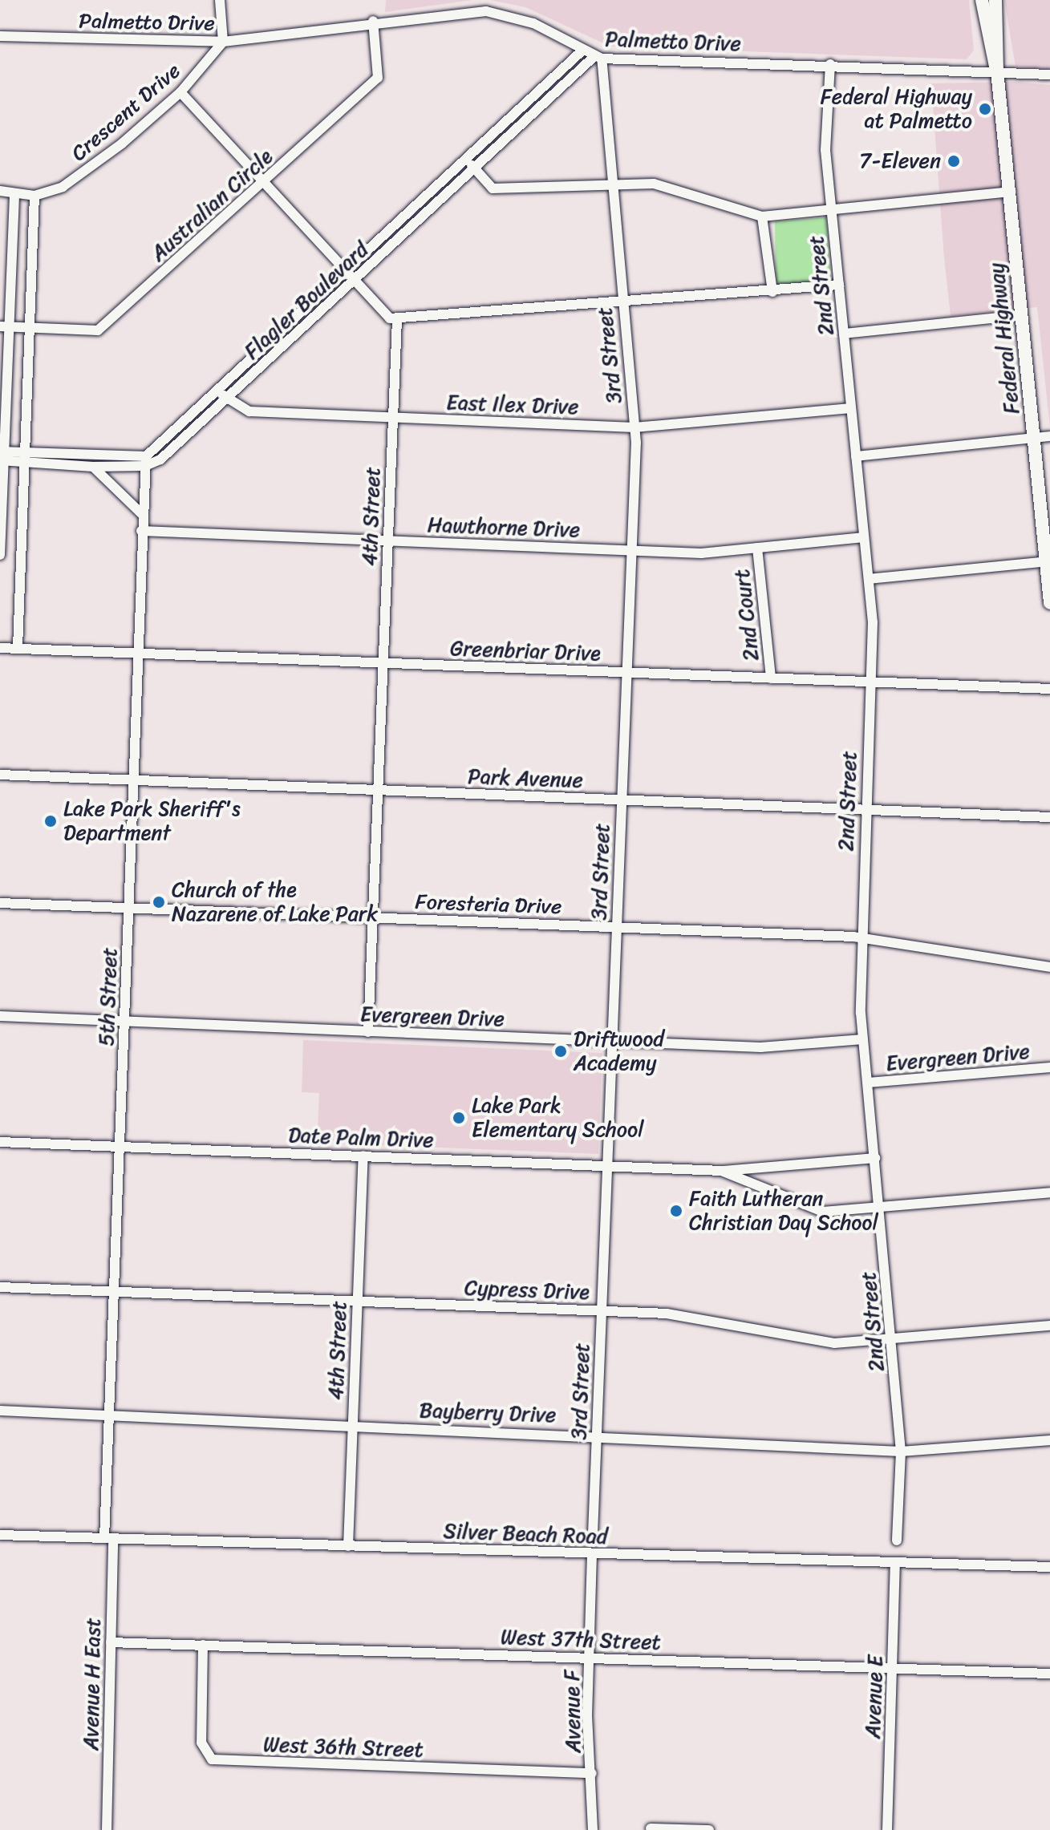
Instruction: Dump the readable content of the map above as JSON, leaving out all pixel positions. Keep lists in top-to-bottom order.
{
  "streets": {
    "main road": ["Federal Highway"],
    "street": [
      "Palmetto Drive",
      "Crescent Drive",
      "Australian Circle",
      "2nd Street",
      "Flagler Boulevard",
      "3rd Street",
      "East Ilex Drive",
      "4th Street",
      "Hawthorne Drive",
      "2nd Court",
      "Greenbriar Drive",
      "Park Avenue",
      "Foresteria Drive",
      "5th Street",
      "Evergreen Drive",
      "Date Palm Drive",
      "Cypress Drive",
      "Bayberry Drive",
      "Silver Beach Road",
      "West 37th Street",
      "Avenue H East",
      "Avenue E",
      "Avenue F",
      "West 36th Street"
    ]
  },
  "crossings": [
    ["Palmetto Drive", "Crescent Drive"],
    ["Palmetto Drive", "Australian Circle"],
    ["Palmetto Drive", "2nd Street"],
    ["Palmetto Drive", "Flagler Boulevard"],
    ["Palmetto Drive", "Federal Highway"],
    ["Palmetto Drive", "3rd Street"],
    ["2nd Street", "East Ilex Drive"],
    ["2nd Street", "Hawthorne Drive"],
    ["2nd Street", "Greenbriar Drive"],
    ["2nd Street", "Park Avenue"],
    ["2nd Street", "Foresteria Drive"],
    ["2nd Street", "Evergreen Drive"],
    ["2nd Street", "Date Palm Drive"],
    ["2nd Street", "Cypress Drive"],
    ["2nd Street", "Bayberry Drive"],
    ["Flagler Boulevard", "3rd Street"],
    ["Flagler Boulevard", "East Ilex Drive"],
    ["Flagler Boulevard", "5th Street"],
    ["3rd Street", "East Ilex Drive"],
    ["3rd Street", "Hawthorne Drive"],
    ["3rd Street", "Greenbriar Drive"],
    ["3rd Street", "Park Avenue"],
    ["3rd Street", "Foresteria Drive"],
    ["3rd Street", "Evergreen Drive"],
    ["3rd Street", "Date Palm Drive"],
    ["3rd Street", "Cypress Drive"],
    ["3rd Street", "Bayberry Drive"],
    ["East Ilex Drive", "4th Street"],
    ["4th Street", "Hawthorne Drive"],
    ["4th Street", "Greenbriar Drive"],
    ["4th Street", "Park Avenue"],
    ["4th Street", "Foresteria Drive"],
    ["4th Street", "Evergreen Drive"],
    ["4th Street", "Date Palm Drive"],
    ["4th Street", "Cypress Drive"],
    ["4th Street", "Bayberry Drive"],
    ["4th Street", "Silver Beach Road"],
    ["Hawthorne Drive", "2nd Court"],
    ["Hawthorne Drive", "5th Street"],
    ["2nd Court", "Greenbriar Drive"],
    ["Greenbriar Drive", "5th Street"],
    ["Park Avenue", "5th Street"],
    ["Foresteria Drive", "5th Street"],
    ["5th Street", "Evergreen Drive"],
    ["5th Street", "Date Palm Drive"],
    ["5th Street", "Cypress Drive"],
    ["5th Street", "Bayberry Drive"],
    ["5th Street", "Silver Beach Road"],
    ["5th Street", "Avenue H East"],
    ["Silver Beach Road", "Avenue H East"],
    ["Silver Beach Road", "Avenue E"],
    ["Silver Beach Road", "Avenue F"],
    ["West 37th Street", "Avenue H East"],
    ["West 37th Street", "Avenue E"],
    ["West 37th Street", "Avenue F"],
    ["West 37th Street", "West 36th Street"],
    ["Avenue F", "West 36th Street"]
  ],
  "places": [
    "Federal Highway at Palmetto",
    "7-Eleven",
    "Lake Park Sheriff's Department",
    "Church of the Nazarene of Lake Park",
    "Driftwood Academy",
    "Lake Park Elementary School",
    "Faith Lutheran Christian Day School"
  ]
}
